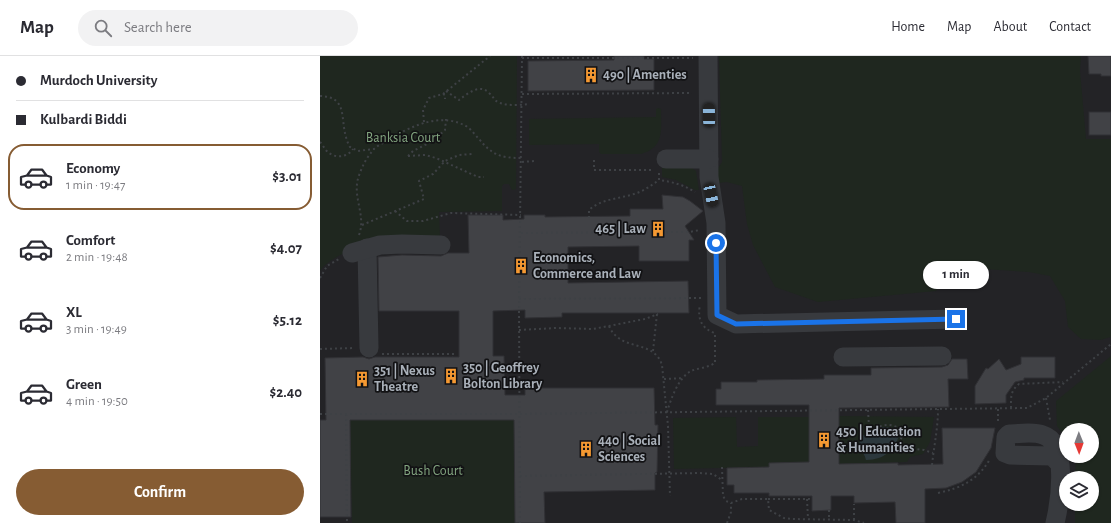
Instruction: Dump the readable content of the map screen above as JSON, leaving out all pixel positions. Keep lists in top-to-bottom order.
{
  "parks": ["Banksia Court", "Bush Court"],
  "places": {
    "building": [
      "490 | Amenties",
      "465 | Law",
      "Economics, Commerce and Law",
      "350 | Geoffrey Bolton Library",
      "351 | Nexus Theatre",
      "450 | Education & Humanities",
      "440 | Social Sciences"
    ]
  },
  "north": "bottom",
  "page": {
    "header": "Map",
    "search": "Search here",
    "nav": [
      "Home",
      "Map",
      "About",
      "Contact"
    ],
    "banner": ["Murdoch University", "Kulbardi Biddi"],
    "list": [
      {
        "name": "Economy",
        "note": "1 min · 19:47",
        "value": "$3.01"
      },
      {
        "name": "Comfort",
        "note": "2 min · 19:48",
        "value": "$4.07"
      },
      {
        "name": "XL",
        "note": "3 min · 19:49",
        "value": "$5.12"
      },
      {
        "name": "Green",
        "note": "4 min · 19:50",
        "value": "$2.40"
      }
    ],
    "bubble": "1 min",
    "buttons": "Confirm"
  }
}
